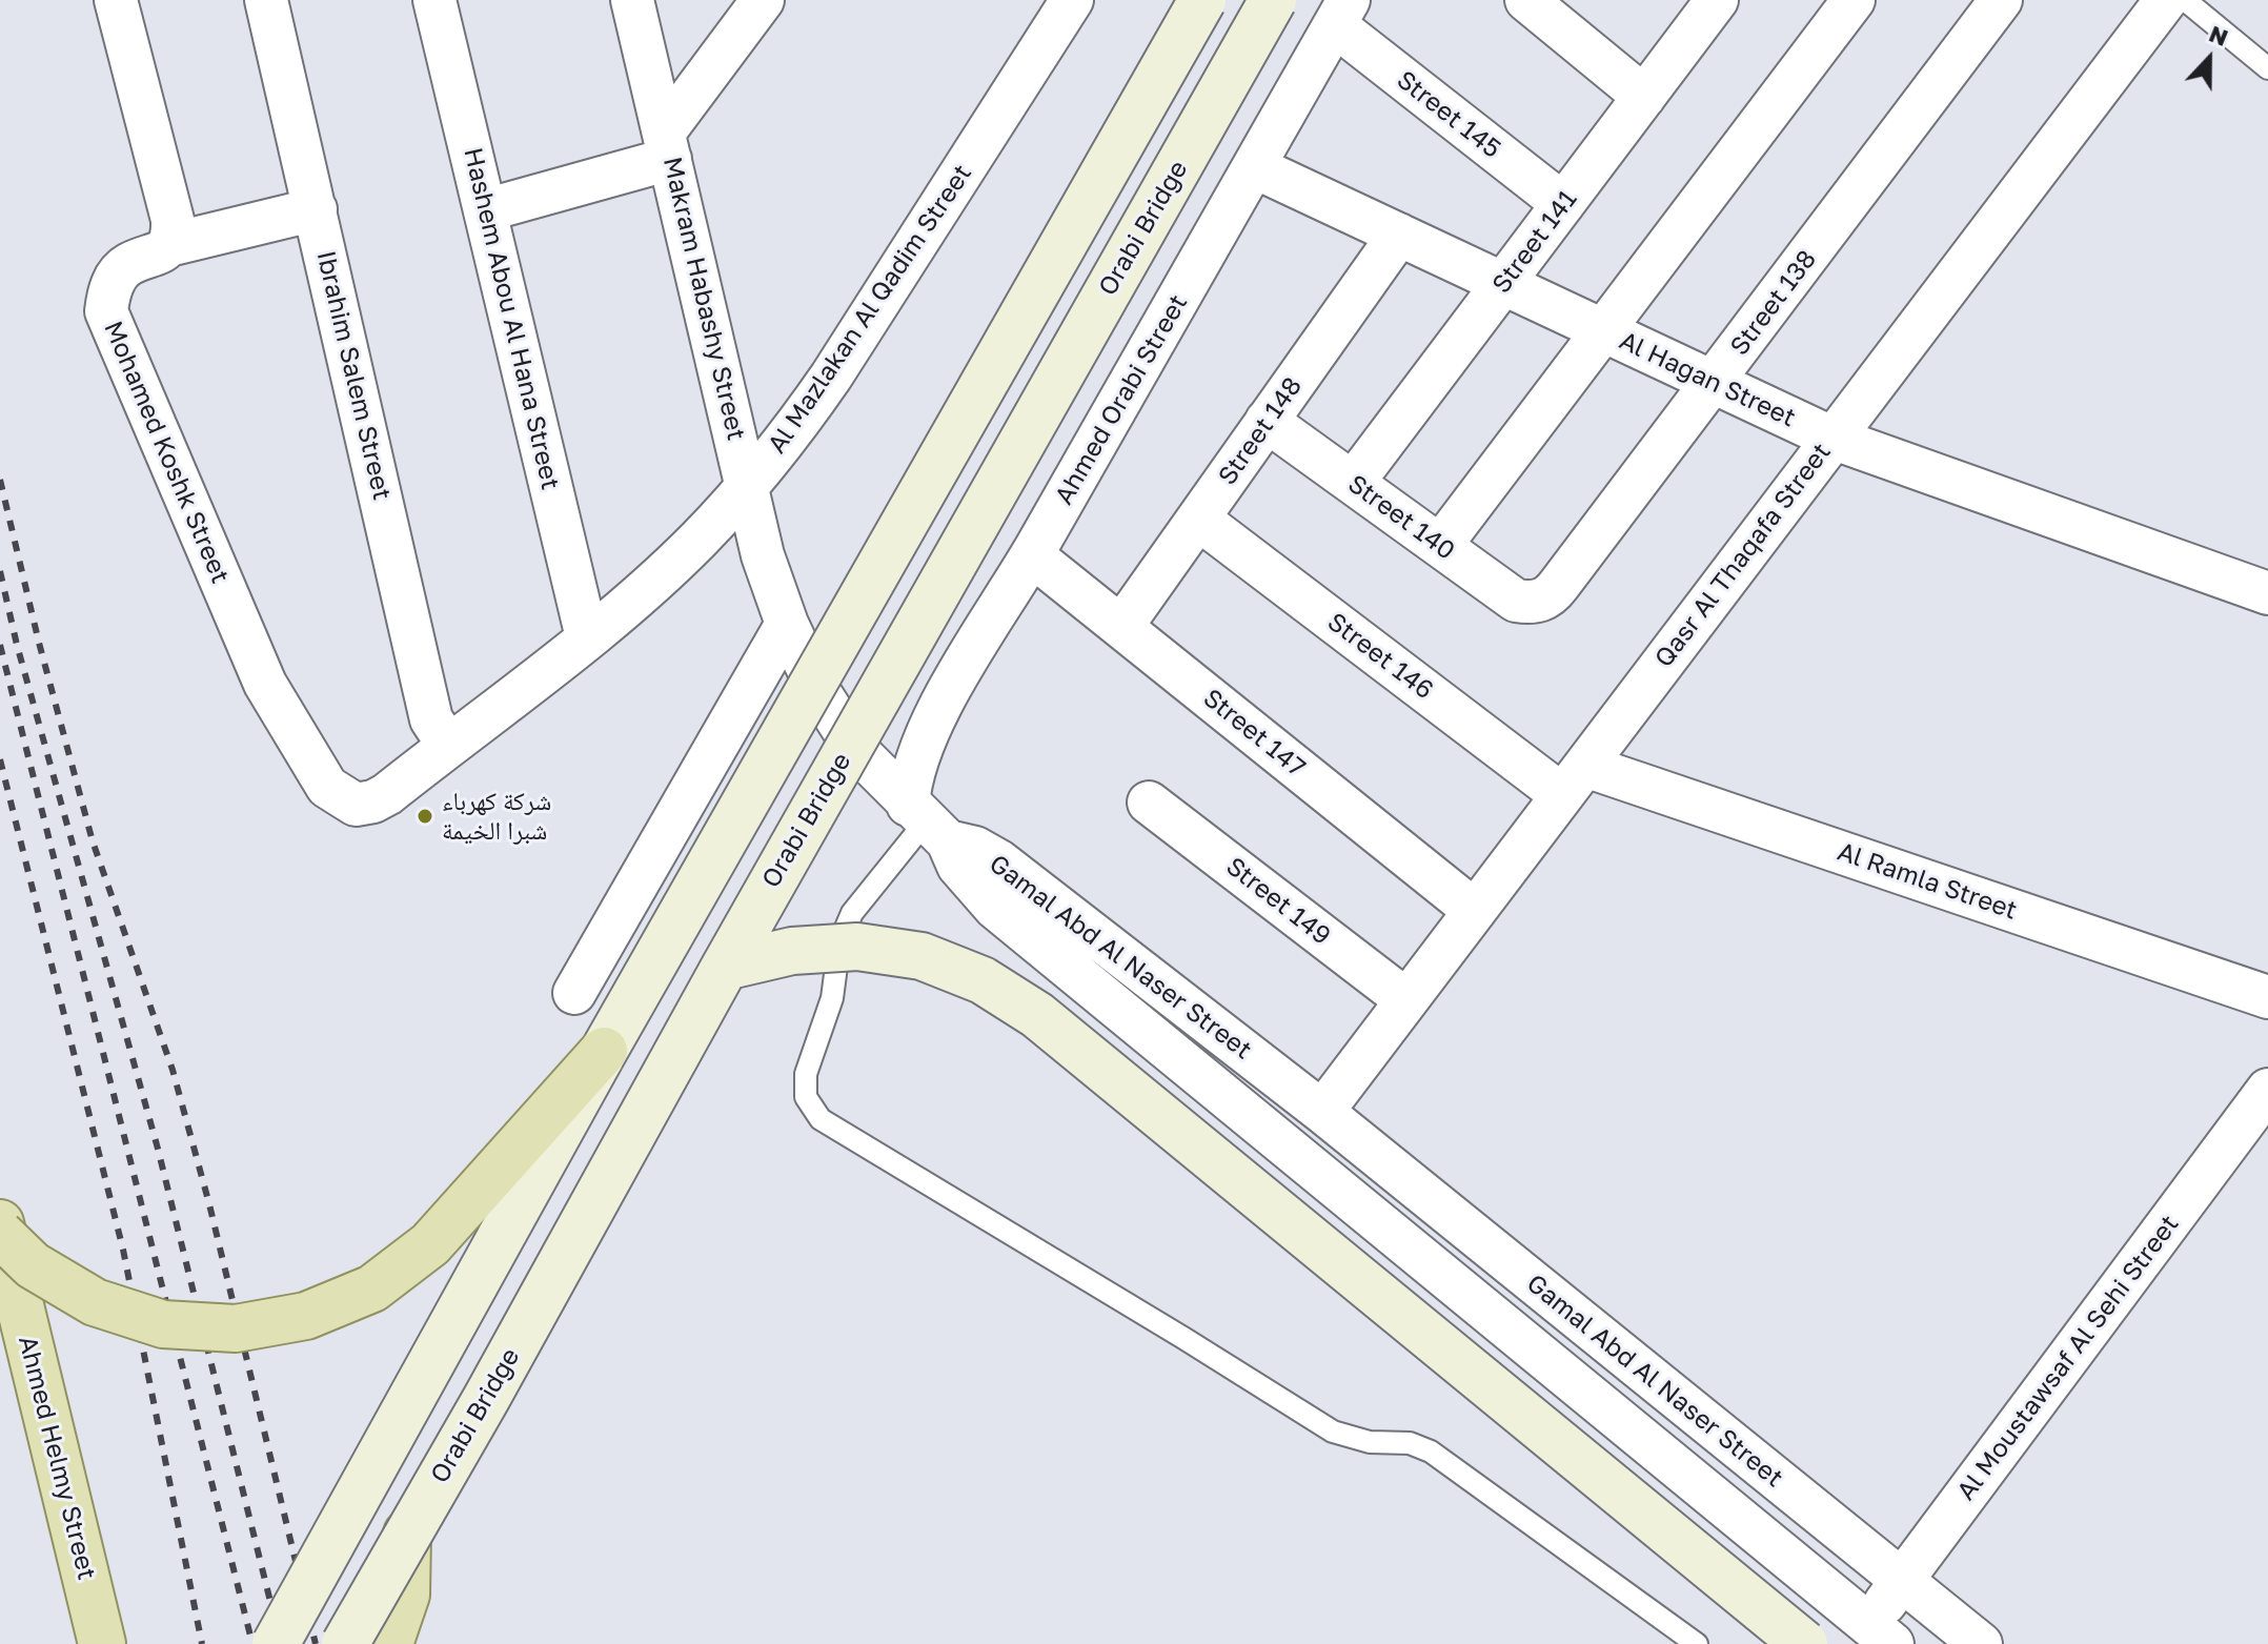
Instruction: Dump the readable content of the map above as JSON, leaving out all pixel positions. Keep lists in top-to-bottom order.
{
  "streets": {
    "main road": ["Orabi Bridge", "Ahmed Helmy Street"],
    "street": [
      "Street 145",
      "Street 141",
      "Makram Habashy Street",
      "Street 138",
      "Al Mazlakan Al Qadim Street",
      "Hashem Abou Al Hana Street",
      "Ibrahim Salem Street",
      "Al Hagan Street",
      "Ahmed Orabi Street",
      "Street 148",
      "Mohamed Koshk Street",
      "Street 140",
      "Qasr Al Thaqafa Street",
      "Street 146",
      "Street 147",
      "Al Ramla Street",
      "Street 149",
      "Gamal Abd Al Naser Street",
      "Al Moustawsaf Al Sehi Street"
    ]
  },
  "crossings": [
    ["Street 145", "Street 141"],
    ["Street 145", "Ahmed Orabi Street"],
    ["Street 141", "Al Hagan Street"],
    ["Street 141", "Street 140"],
    ["Makram Habashy Street", "Al Mazlakan Al Qadim Street"],
    ["Makram Habashy Street", "Ahmed Orabi Street"],
    ["Makram Habashy Street", "Gamal Abd Al Naser Street"],
    ["Street 138", "Al Hagan Street"],
    ["Street 138", "Street 140"],
    ["Al Mazlakan Al Qadim Street", "Hashem Abou Al Hana Street"],
    ["Al Mazlakan Al Qadim Street", "Ibrahim Salem Street"],
    ["Al Mazlakan Al Qadim Street", "Mohamed Koshk Street"],
    ["Ibrahim Salem Street", "Mohamed Koshk Street"],
    ["Al Hagan Street", "Ahmed Orabi Street"],
    ["Al Hagan Street", "Street 148"],
    ["Al Hagan Street", "Qasr Al Thaqafa Street"],
    ["Ahmed Orabi Street", "Street 147"],
    ["Ahmed Orabi Street", "Gamal Abd Al Naser Street"],
    ["Street 148", "Street 140"],
    ["Street 148", "Street 146"],
    ["Street 148", "Street 147"],
    ["Qasr Al Thaqafa Street", "Street 146"],
    ["Qasr Al Thaqafa Street", "Street 147"],
    ["Qasr Al Thaqafa Street", "Al Ramla Street"],
    ["Qasr Al Thaqafa Street", "Street 149"],
    ["Qasr Al Thaqafa Street", "Gamal Abd Al Naser Street"],
    ["Street 146", "Al Ramla Street"],
    ["Gamal Abd Al Naser Street", "Al Moustawsaf Al Sehi Street"]
  ],
  "places": ["شركة كهرباء شبرا الخيمة"],
  "north": "top"
}
